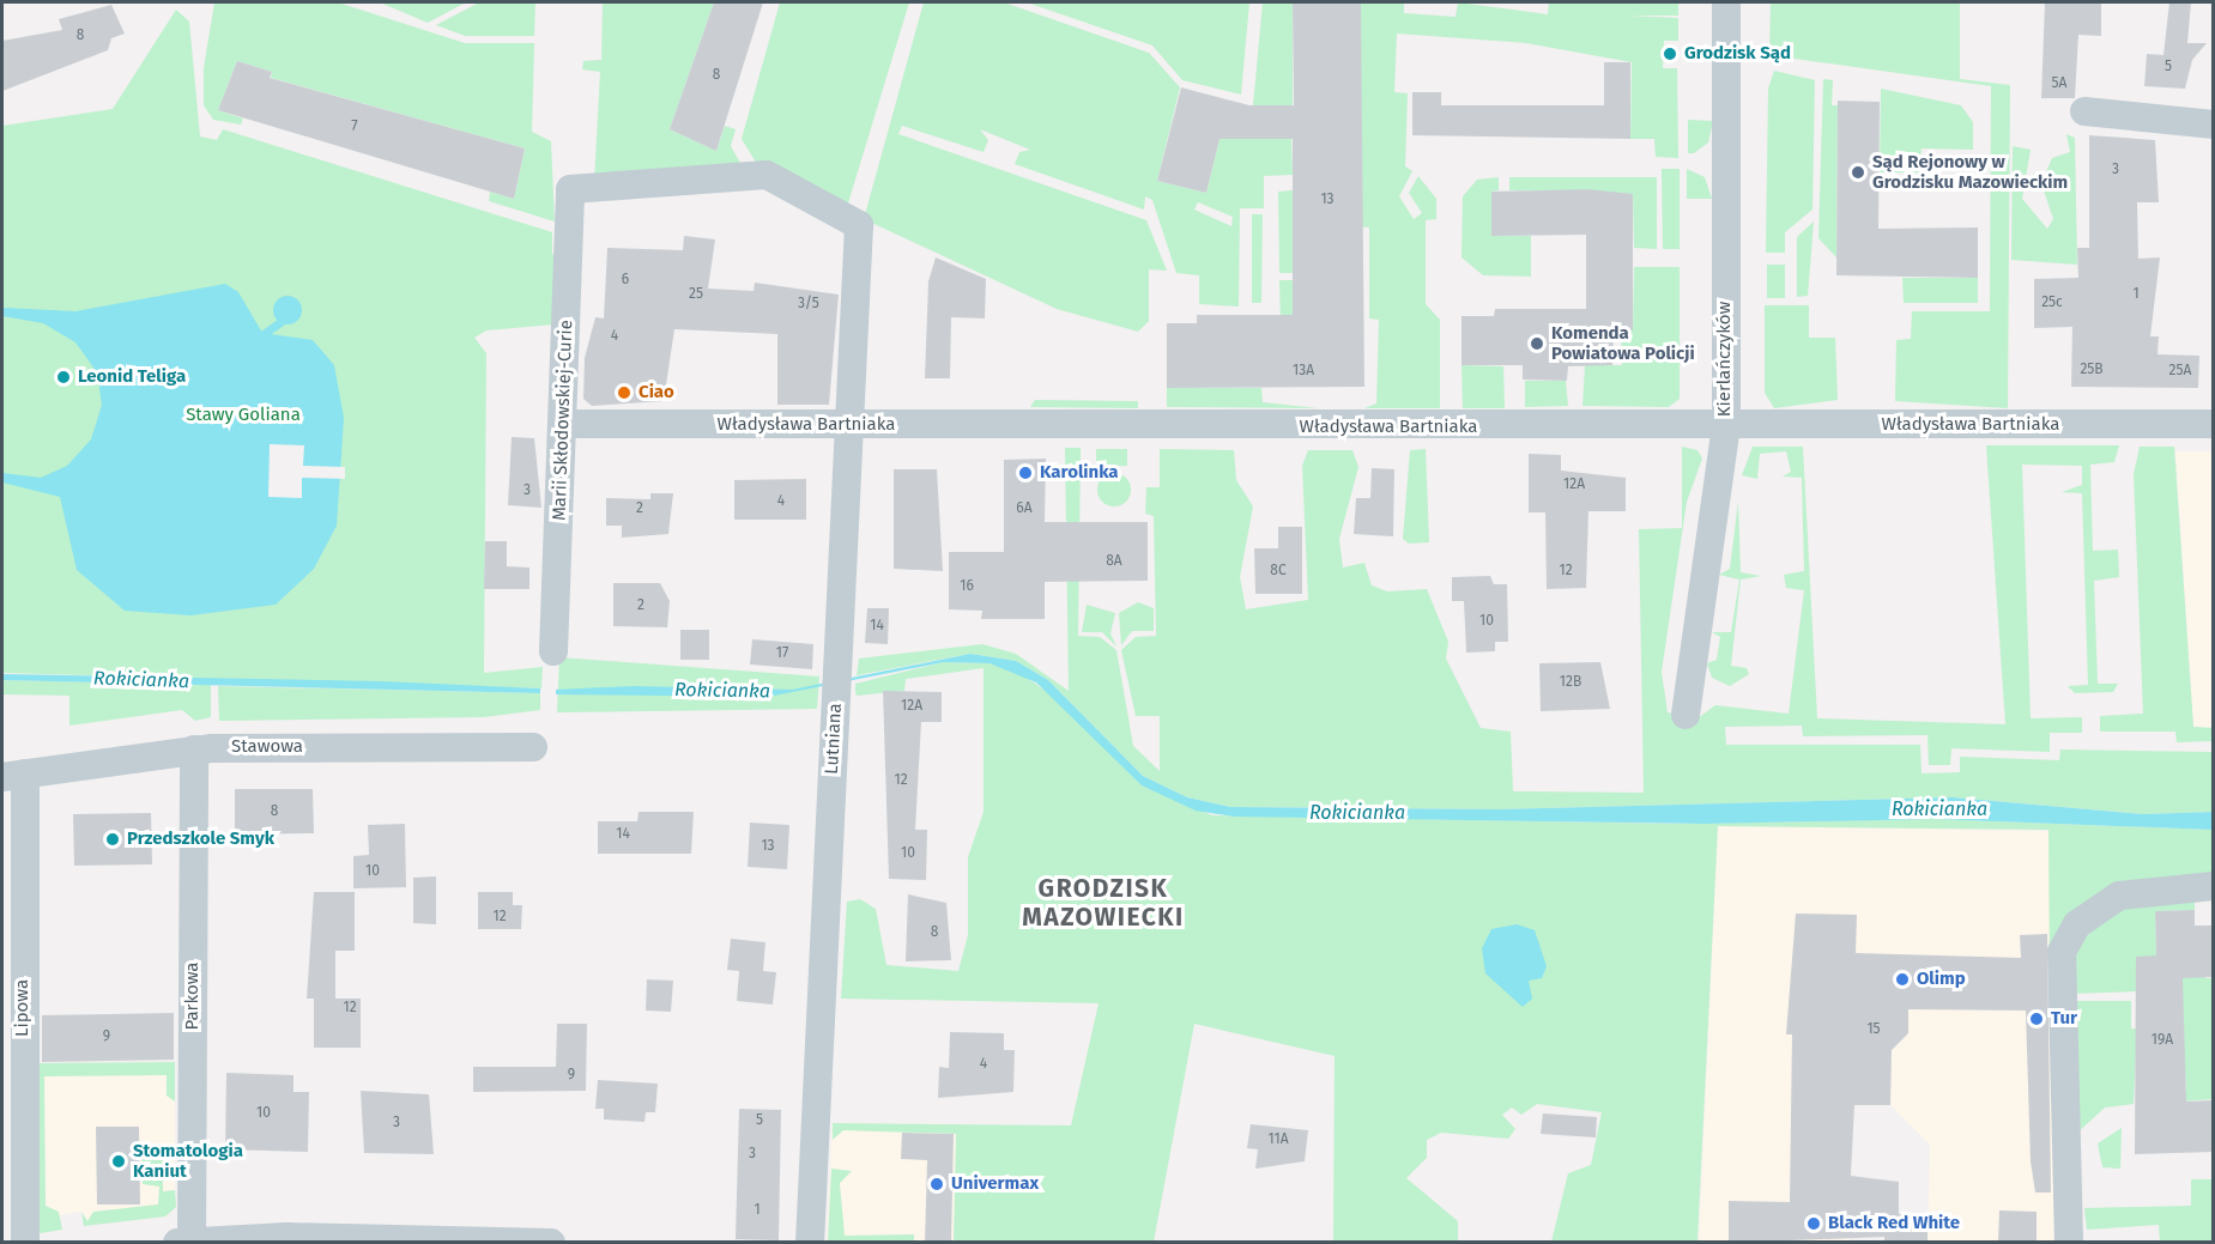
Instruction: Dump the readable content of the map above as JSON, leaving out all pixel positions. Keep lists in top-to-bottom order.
{
  "streets": {
    "street": [
      "Kierlańczyków",
      "Marii Skłodowskiej-Curie",
      "Władysława Bartniaka",
      "Lutniana",
      "Stawowa",
      "Parkowa",
      "Lipowa"
    ]
  },
  "crossings": [
    ["Kierlańczyków", "Władysława Bartniaka"],
    ["Marii Skłodowskiej-Curie", "Władysława Bartniaka"],
    ["Marii Skłodowskiej-Curie", "Lutniana"],
    ["Władysława Bartniaka", "Lutniana"],
    ["Stawowa", "Parkowa"],
    ["Stawowa", "Lipowa"]
  ],
  "districts": ["GRODZISK MAZOWIECKI"],
  "water": ["Rokicianka"],
  "parks": ["Stawy Goliana"],
  "places": [
    "Grodzisk Sąd",
    "Sąd Rejonowy w Grodzisku Mazowieckim",
    "Komenda Powiatowa Policji",
    "Leonid Teliga",
    "Ciao",
    "Karolinka",
    "Przedszkole Smyk",
    "Olimp",
    "Tur",
    "Stomatologia Kaniut",
    "Univermax",
    "Black Red White"
  ],
  "house_numbers": [
    "8",
    "5",
    "8",
    "5A",
    "7",
    "3",
    "13",
    "6",
    "25",
    "1",
    "25c",
    "3/5",
    "4",
    "25B",
    "13A",
    "25A",
    "12A",
    "3",
    "4",
    "2",
    "6A",
    "8A",
    "8C",
    "12",
    "16",
    "2",
    "10",
    "14",
    "17",
    "12B",
    "12A",
    "12",
    "8",
    "14",
    "13",
    "10",
    "10",
    "12",
    "8",
    "12",
    "15",
    "9",
    "19A",
    "4",
    "9",
    "10",
    "5",
    "3",
    "11A",
    "3",
    "1"
  ]
}
